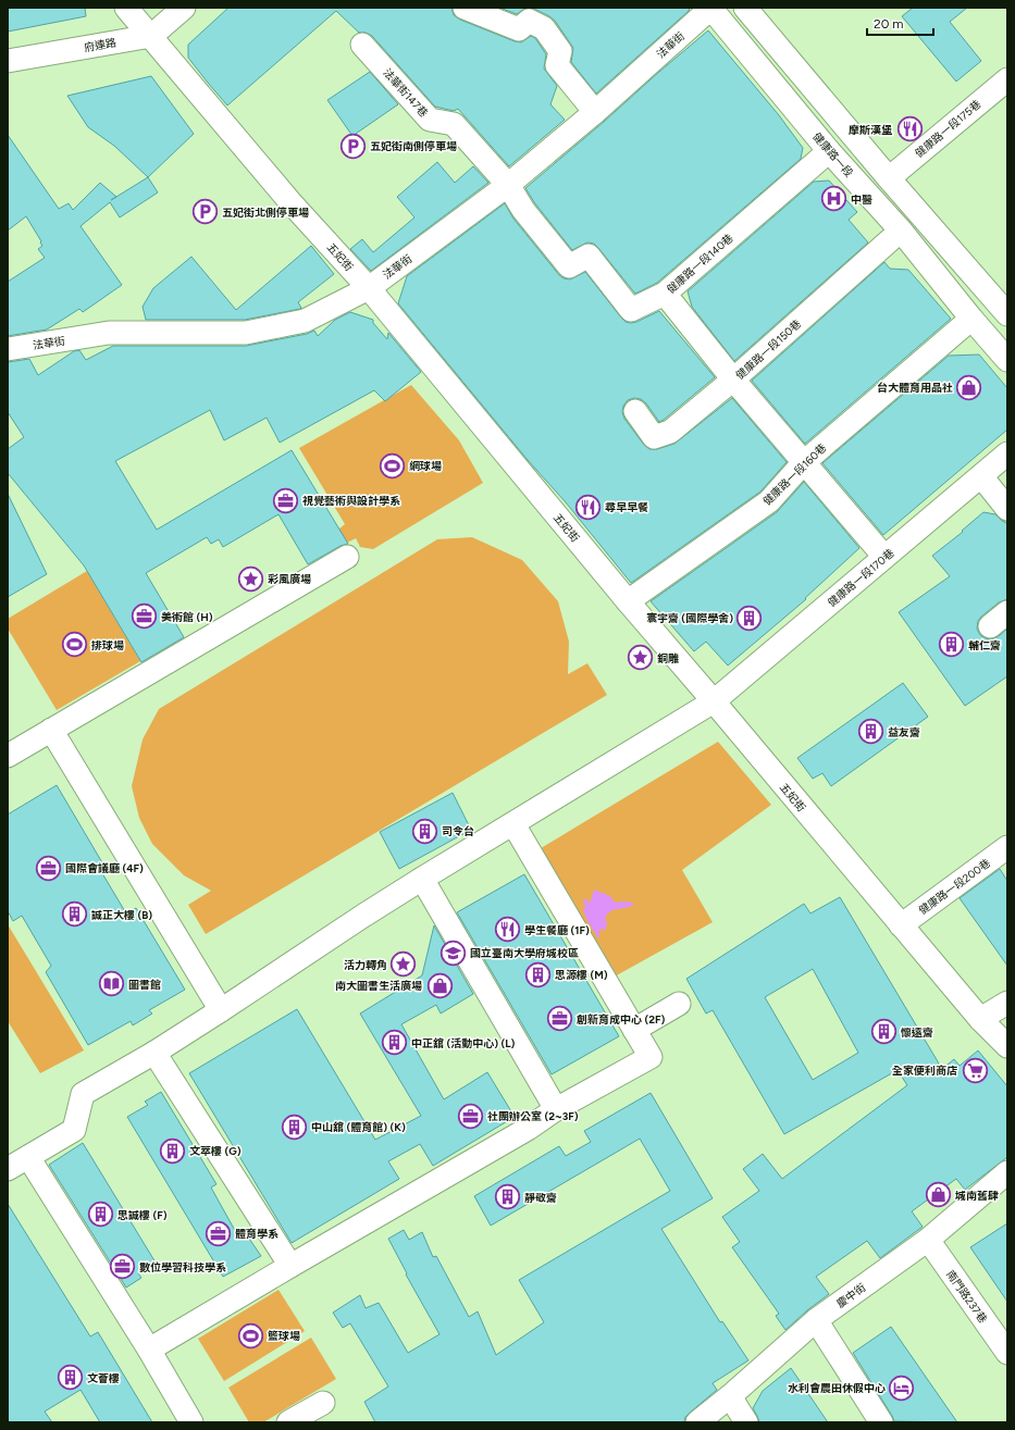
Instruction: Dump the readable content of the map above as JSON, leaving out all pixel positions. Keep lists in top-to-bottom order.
{
  "streets": {
    "street": [
      "府連路",
      "法華街",
      "法華街147巷",
      "健康路一段175巷",
      "健康路一段",
      "五妃街",
      "健康路一段140巷",
      "健康路一段150巷",
      "健康路一段160巷",
      "健康路一段170巷",
      "健康路一段200巷",
      "慶中街",
      "南門路237巷"
    ]
  },
  "crossings": [
    ["府連路", "五妃街"],
    ["法華街", "法華街147巷"],
    ["法華街", "健康路一段"],
    ["法華街", "五妃街"],
    ["法華街", "健康路一段140巷"],
    ["法華街147巷", "健康路一段140巷"],
    ["健康路一段", "健康路一段140巷"],
    ["健康路一段", "健康路一段150巷"],
    ["健康路一段", "健康路一段160巷"],
    ["五妃街", "健康路一段160巷"],
    ["五妃街", "健康路一段170巷"],
    ["五妃街", "健康路一段200巷"],
    ["慶中街", "南門路237巷"]
  ],
  "places": {
    "restaurant": ["摩斯漢堡", "尋早早餐", "學生餐廳 (1F)"],
    "parking": ["五妃街南側停車場", "五妃街北側停車場"],
    "hospital": ["中醫"],
    "shop": ["台大體育用品社", "南大圖書生活廣場", "城南舊肆"],
    "sports": ["網球場", "排球場", "籃球場"],
    "office": [
      "視覺藝術與設計學系",
      "美術館 (H)",
      "國際會議廳 (4F)",
      "創新育成中心 (2F)",
      "社團辦公室 (2~3F)",
      "體育學系",
      "數位學習科技學系"
    ],
    "place": ["彩風廣場", "銅雕", "活力轉角"],
    "building": [
      "寰宇齋 (國際學舍)",
      "輔仁齋",
      "益友齋",
      "司令台",
      "誠正大樓 (B)",
      "思源樓 (M)",
      "懷遠齋",
      "中正舘 (活動中心) (L)",
      "中山舘 (體育館) (K)",
      "文萃樓 (G)",
      "靜敬齋",
      "思誠樓 (F)",
      "文薈樓"
    ],
    "school or university": ["國立臺南大學府城校區"],
    "library": ["圖書館"],
    "supermarket": ["全家便利商店"],
    "hotel": ["水利會農田休假中心"]
  },
  "scale_bar": "20 m"
}
